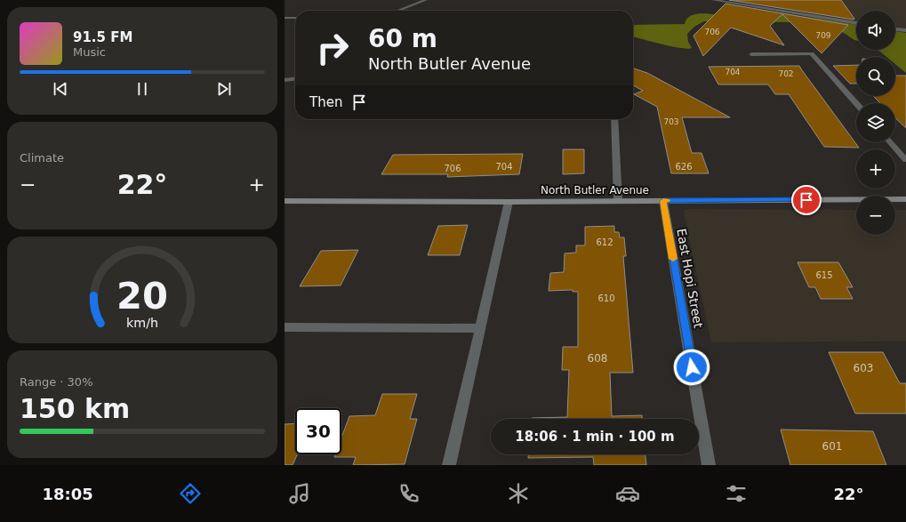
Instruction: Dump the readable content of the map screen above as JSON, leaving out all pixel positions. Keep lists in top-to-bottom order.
{
  "streets": {
    "main road": ["North Butler Avenue"],
    "street": ["East Hopi Street"]
  },
  "crossings": [
    ["North Butler Avenue", "East Hopi Street"]
  ],
  "house_numbers": [
    "706",
    "709",
    "704",
    "702",
    "703",
    "704",
    "626",
    "706",
    "612",
    "615",
    "610",
    "608",
    "603",
    "601"
  ],
  "page": {
    "map_buttons": ["+", "−"],
    "turn": ["60 m", "North Butler Avenue"],
    "song": ["91.5 FM", "Music"],
    "then": "Then",
    "tile": [
      "Climate",
      ["Range · 30%", "150 km"]
    ],
    "heat": ["−", "22°", "+"],
    "limit": "30",
    "trip": "18:06 · 1 min · 100 m",
    "tabs": ["18:05", "22°"],
    "gauge": ["20", "km/h"]
  }
}
